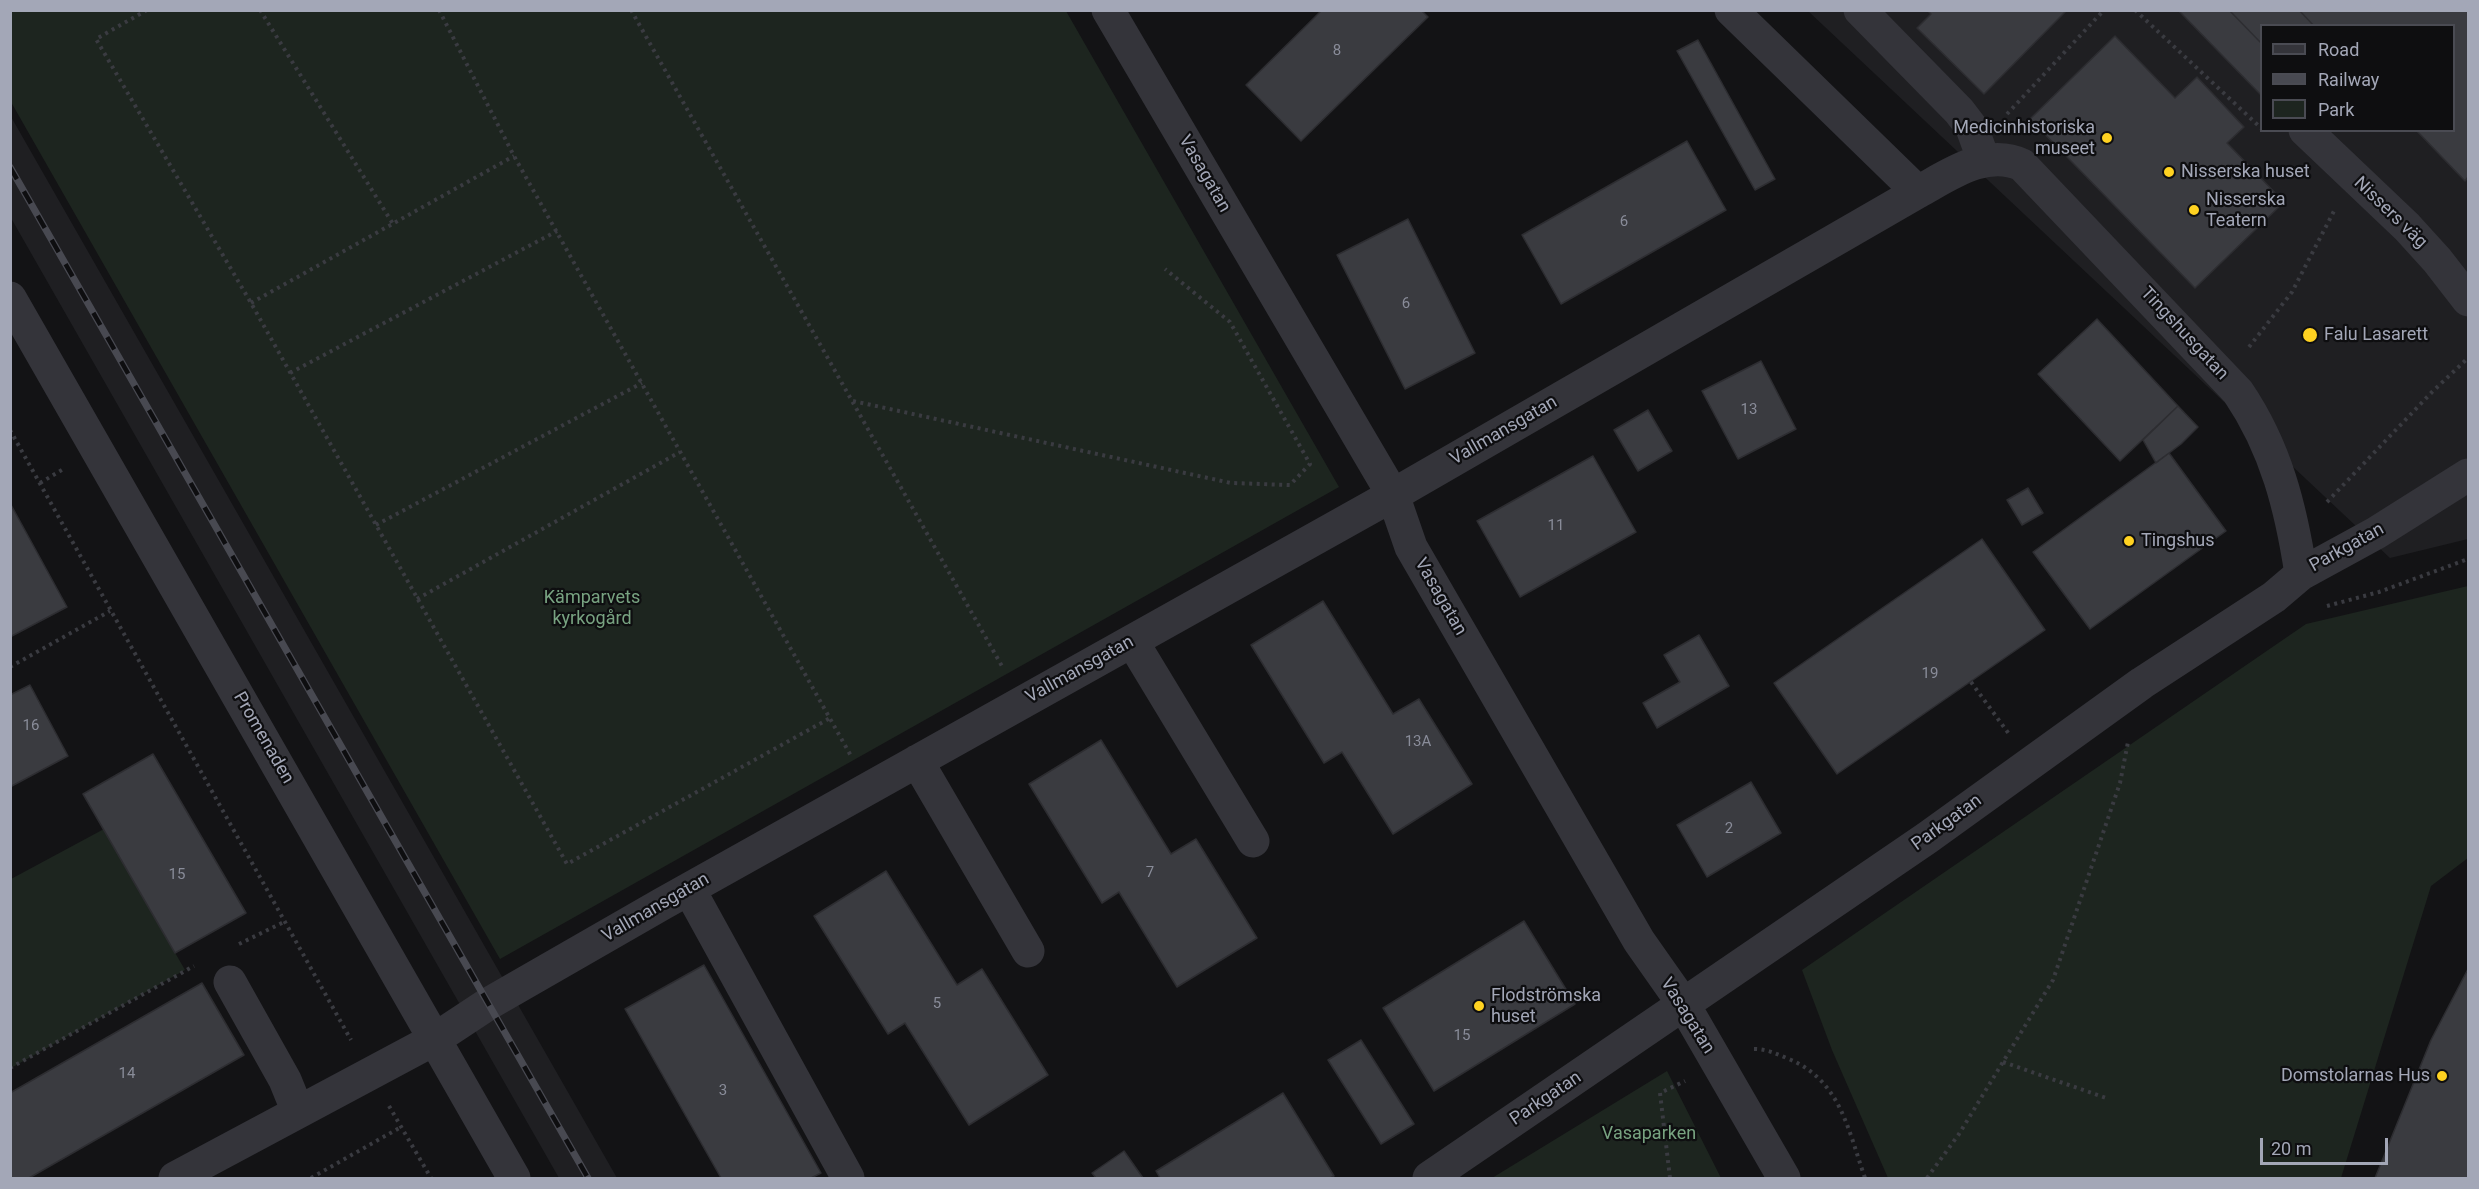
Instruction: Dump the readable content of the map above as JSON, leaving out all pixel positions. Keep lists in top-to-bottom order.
{
  "streets": {
    "street": [
      "Vasagatan",
      "Nissers väg",
      "Tingshusgatan",
      "Vallmansgatan",
      "Parkgatan",
      "Promenaden"
    ]
  },
  "crossings": [
    ["Vasagatan", "Vallmansgatan"],
    ["Vasagatan", "Parkgatan"],
    ["Tingshusgatan", "Vallmansgatan"],
    ["Tingshusgatan", "Parkgatan"],
    ["Vallmansgatan", "Promenaden"]
  ],
  "parks": ["Kämparvets kyrkogård", "Vasaparken"],
  "places": [
    "Medicinhistoriska museet",
    "Nisserska huset",
    "Nisserska Teatern",
    "Falu Lasarett",
    "Tingshus",
    "Flodströmska huset",
    "Domstolarnas Hus"
  ],
  "house_numbers": [
    "8",
    "6",
    "6",
    "13",
    "11",
    "19",
    "16",
    "13A",
    "2",
    "7",
    "15",
    "5",
    "15",
    "14",
    "3"
  ],
  "legend": ["Road", "Railway", "Park"],
  "scale_bar": "20 m"
}
